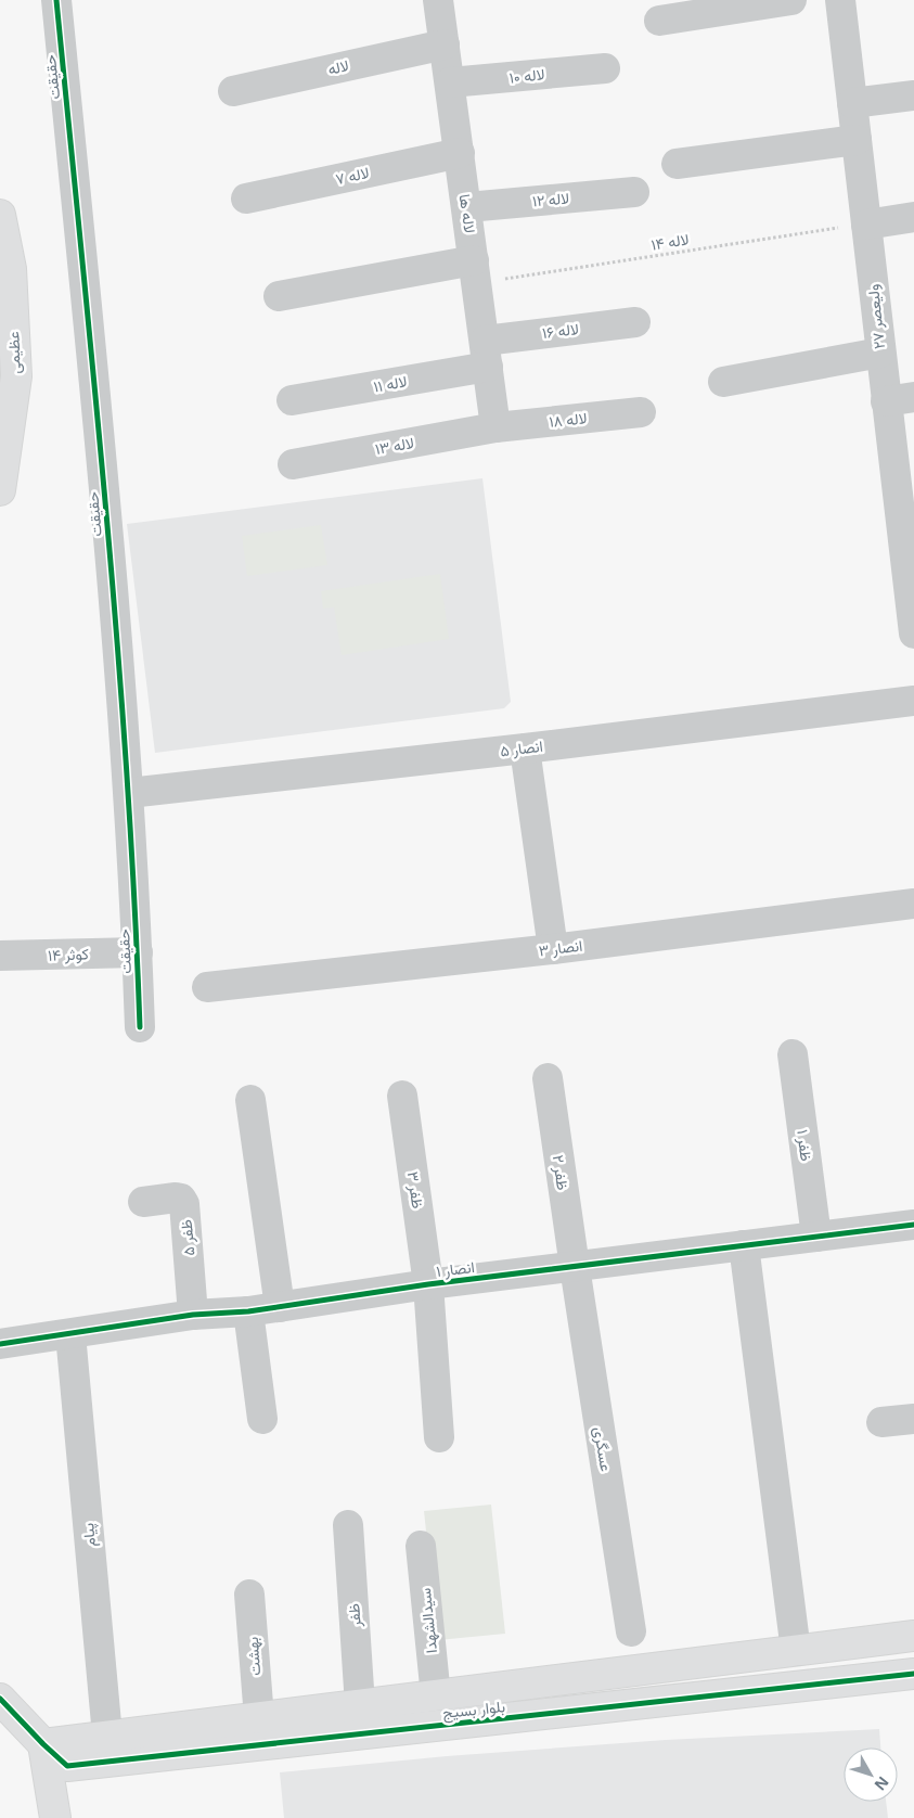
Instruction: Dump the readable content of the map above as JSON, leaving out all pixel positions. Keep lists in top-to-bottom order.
{
  "streets": {
    "street": [
      "لاله",
      "لاله ۱۰",
      "حقیقت",
      "لاله ۷",
      "لاله ۱۲",
      "لاله ها",
      "ولیعصر ۲۷",
      "لاله ۱۶",
      "عظیمی",
      "لاله ۱۱",
      "لاله ۱۸",
      "لاله ۱۳",
      "انصار ۵",
      "انصار ۳",
      "کوثر ۱۴",
      "ظفر ۱",
      "ظفر ۲",
      "ظفر ۳",
      "ظفر ۵",
      "انصار ۱",
      "عسگری",
      "پیام",
      "ظفر",
      "سیدالشهدا",
      "بهشت",
      "بلوار بسیج"
    ],
    "path": ["لاله ۱۴"]
  },
  "crossings": [
    ["لاله", "لاله ها"],
    ["لاله ۱۰", "لاله ها"],
    ["حقیقت", "انصار ۵"],
    ["حقیقت", "کوثر ۱۴"],
    ["لاله ۷", "لاله ها"],
    ["لاله ۱۲", "لاله ها"],
    ["لاله ها", "لاله ۱۴"],
    ["لاله ها", "لاله ۱۶"],
    ["لاله ها", "لاله ۱۱"],
    ["لاله ها", "لاله ۱۸"],
    ["لاله ها", "لاله ۱۳"],
    ["لاله ۱۴", "ولیعصر ۲۷"],
    ["لاله ۱۶", "لاله ۱۱"],
    ["لاله ۱۸", "لاله ۱۳"],
    ["ظفر ۱", "انصار ۱"],
    ["ظفر ۲", "انصار ۱"],
    ["ظفر ۲", "عسگری"],
    ["ظفر ۳", "انصار ۱"],
    ["ظفر ۵", "انصار ۱"],
    ["انصار ۱", "عسگری"],
    ["انصار ۱", "پیام"],
    ["پیام", "بلوار بسیج"],
    ["ظفر", "بلوار بسیج"],
    ["سیدالشهدا", "بلوار بسیج"],
    ["بهشت", "بلوار بسیج"]
  ],
  "north": "bottom right"
}
